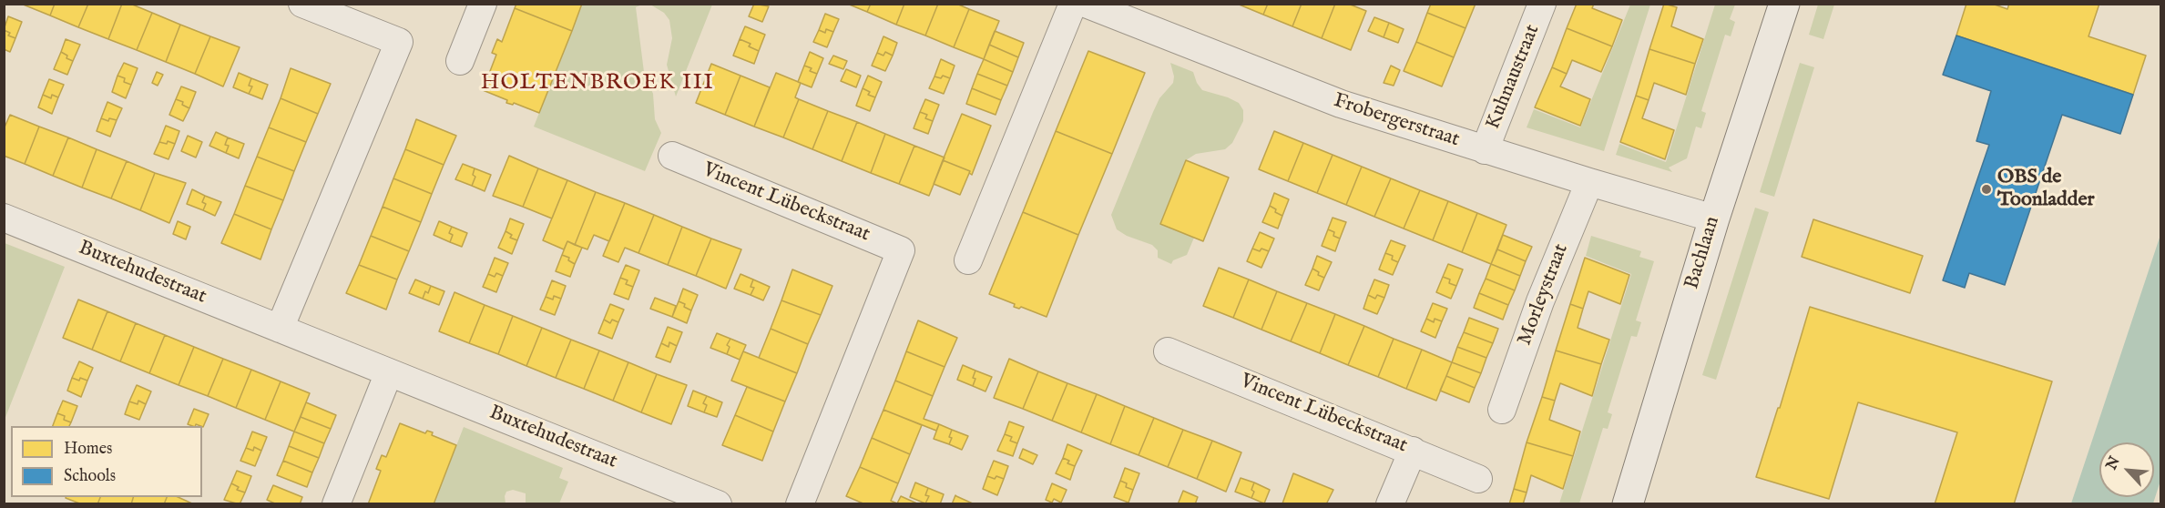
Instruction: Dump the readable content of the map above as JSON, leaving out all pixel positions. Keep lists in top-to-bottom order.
{
  "streets": {
    "street": [
      "Kuhnaustraat",
      "Frobergerstraat",
      "Vincent Lübeckstraat",
      "Bachlaan",
      "Buxtehudestraat",
      "Morleystraat"
    ]
  },
  "crossings": [
    ["Kuhnaustraat", "Frobergerstraat"],
    ["Frobergerstraat", "Bachlaan"],
    ["Frobergerstraat", "Morleystraat"]
  ],
  "districts": ["HOLTENBROEK III"],
  "places": ["OBS de Toonladder"],
  "legend": ["Homes", "Schools"],
  "north": "top left"
}
